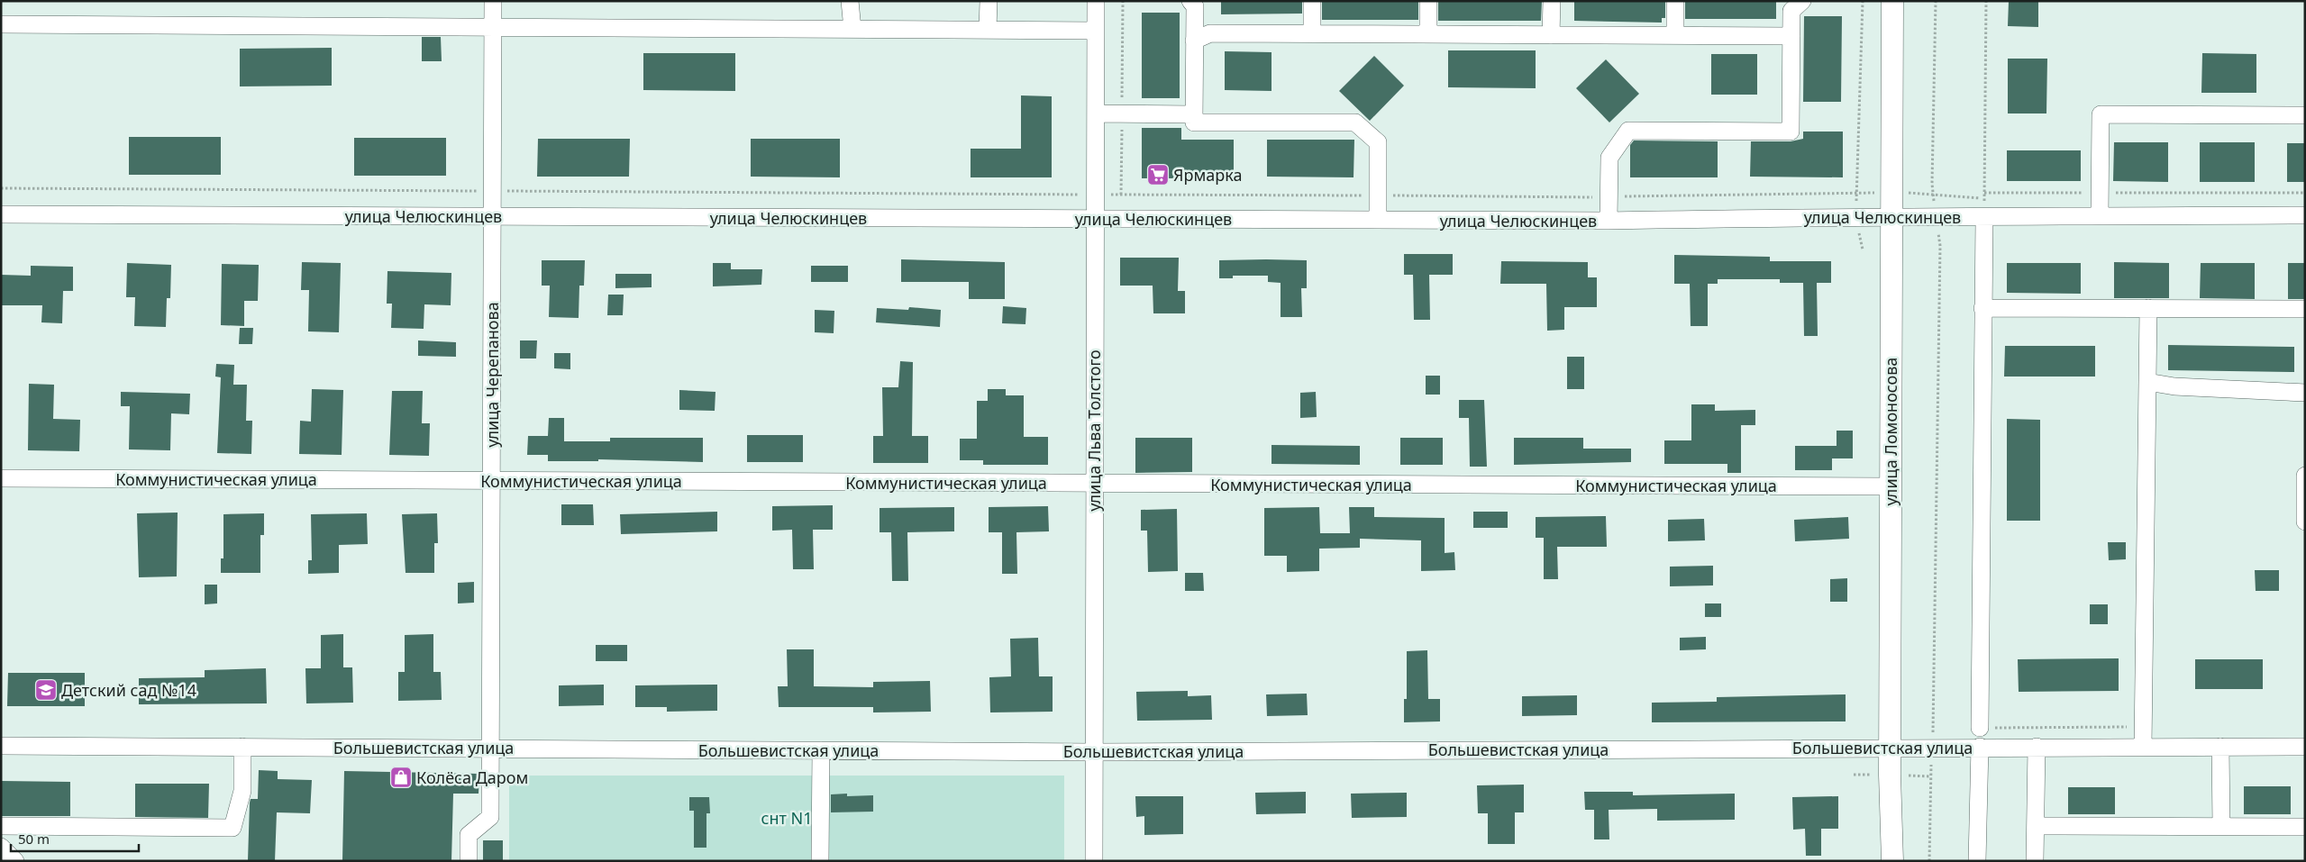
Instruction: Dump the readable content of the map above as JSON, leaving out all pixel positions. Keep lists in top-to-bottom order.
{
  "streets": {
    "main road": ["улица Ломоносова"],
    "street": [
      "улица Челюскинцев",
      "улица Черепанова",
      "улица Льва Толстого",
      "Коммунистическая улица",
      "Большевистская улица"
    ]
  },
  "crossings": [
    ["улица Челюскинцев", "улица Черепанова"],
    ["улица Челюскинцев", "улица Льва Толстого"],
    ["улица Челюскинцев", "улица Ломоносова"],
    ["улица Черепанова", "Коммунистическая улица"],
    ["улица Черепанова", "Большевистская улица"],
    ["улица Льва Толстого", "Коммунистическая улица"],
    ["улица Льва Толстого", "Большевистская улица"],
    ["улица Ломоносова", "Коммунистическая улица"],
    ["улица Ломоносова", "Большевистская улица"]
  ],
  "parks": ["снт N1"],
  "places": {
    "supermarket": ["Ярмарка"],
    "school or university": ["Детский сад №14"],
    "shop": ["Колёса Даром"]
  },
  "scale_bar": "50 m"
}
